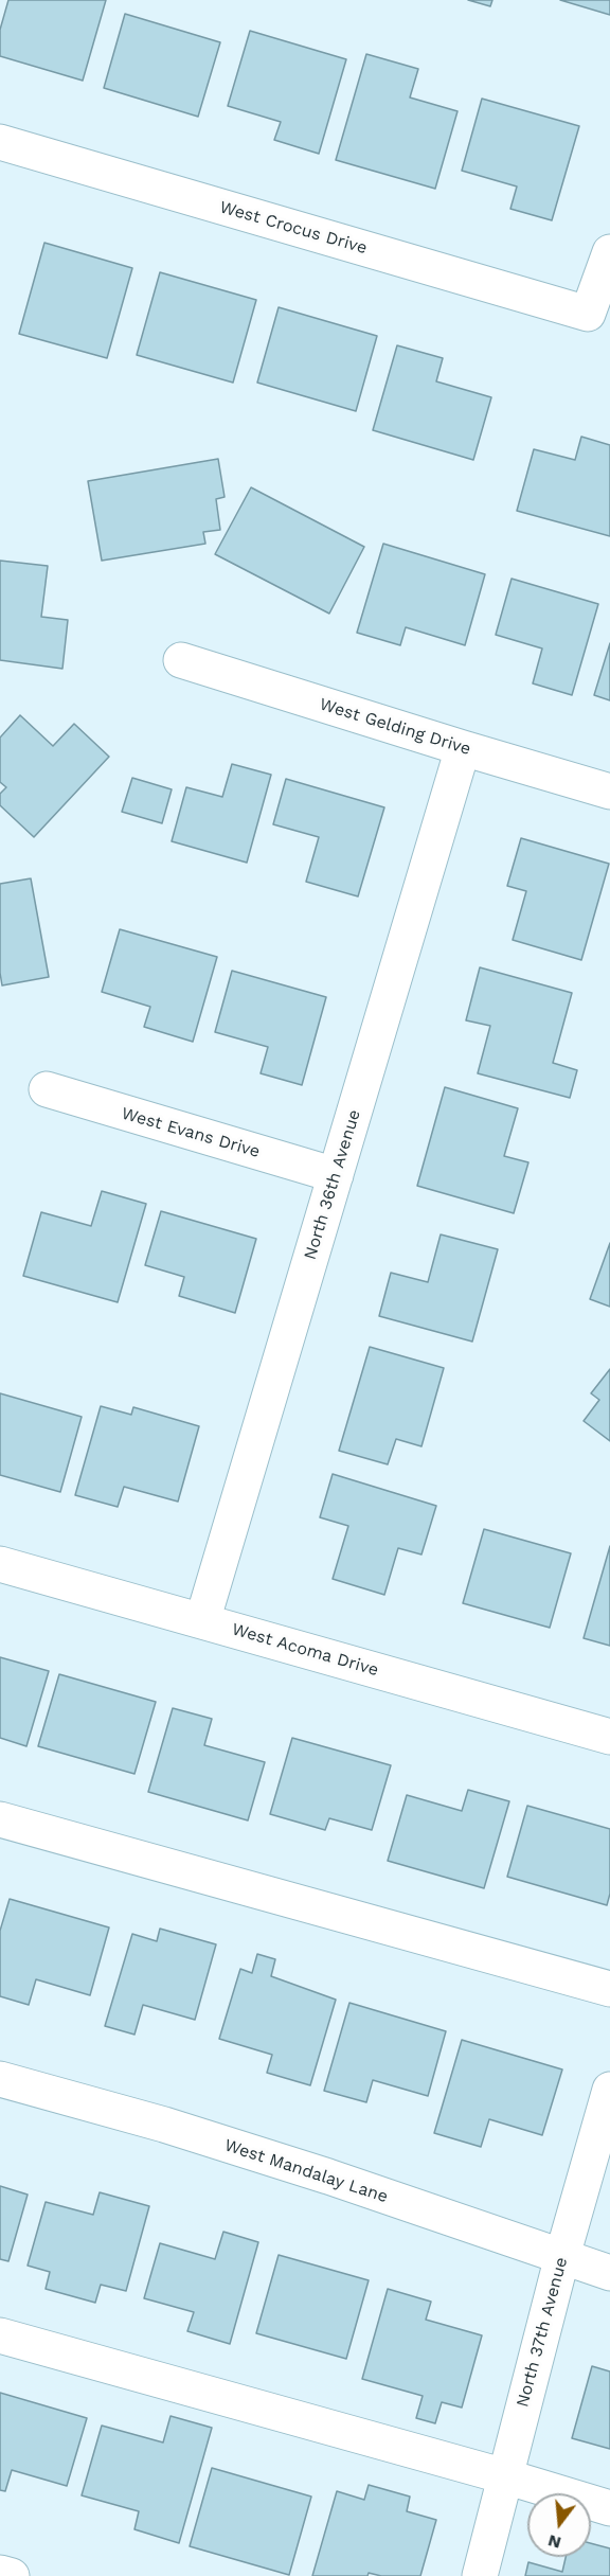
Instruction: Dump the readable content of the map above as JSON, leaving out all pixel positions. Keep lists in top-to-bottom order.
{
  "streets": {
    "street": [
      "West Crocus Drive",
      "West Gelding Drive",
      "West Evans Drive",
      "North 36th Avenue",
      "West Acoma Drive",
      "West Mandalay Lane",
      "North 37th Avenue"
    ]
  },
  "crossings": [
    ["West Gelding Drive", "North 36th Avenue"],
    ["West Evans Drive", "North 36th Avenue"],
    ["North 36th Avenue", "West Acoma Drive"],
    ["West Mandalay Lane", "North 37th Avenue"]
  ],
  "north": "bottom"
}
